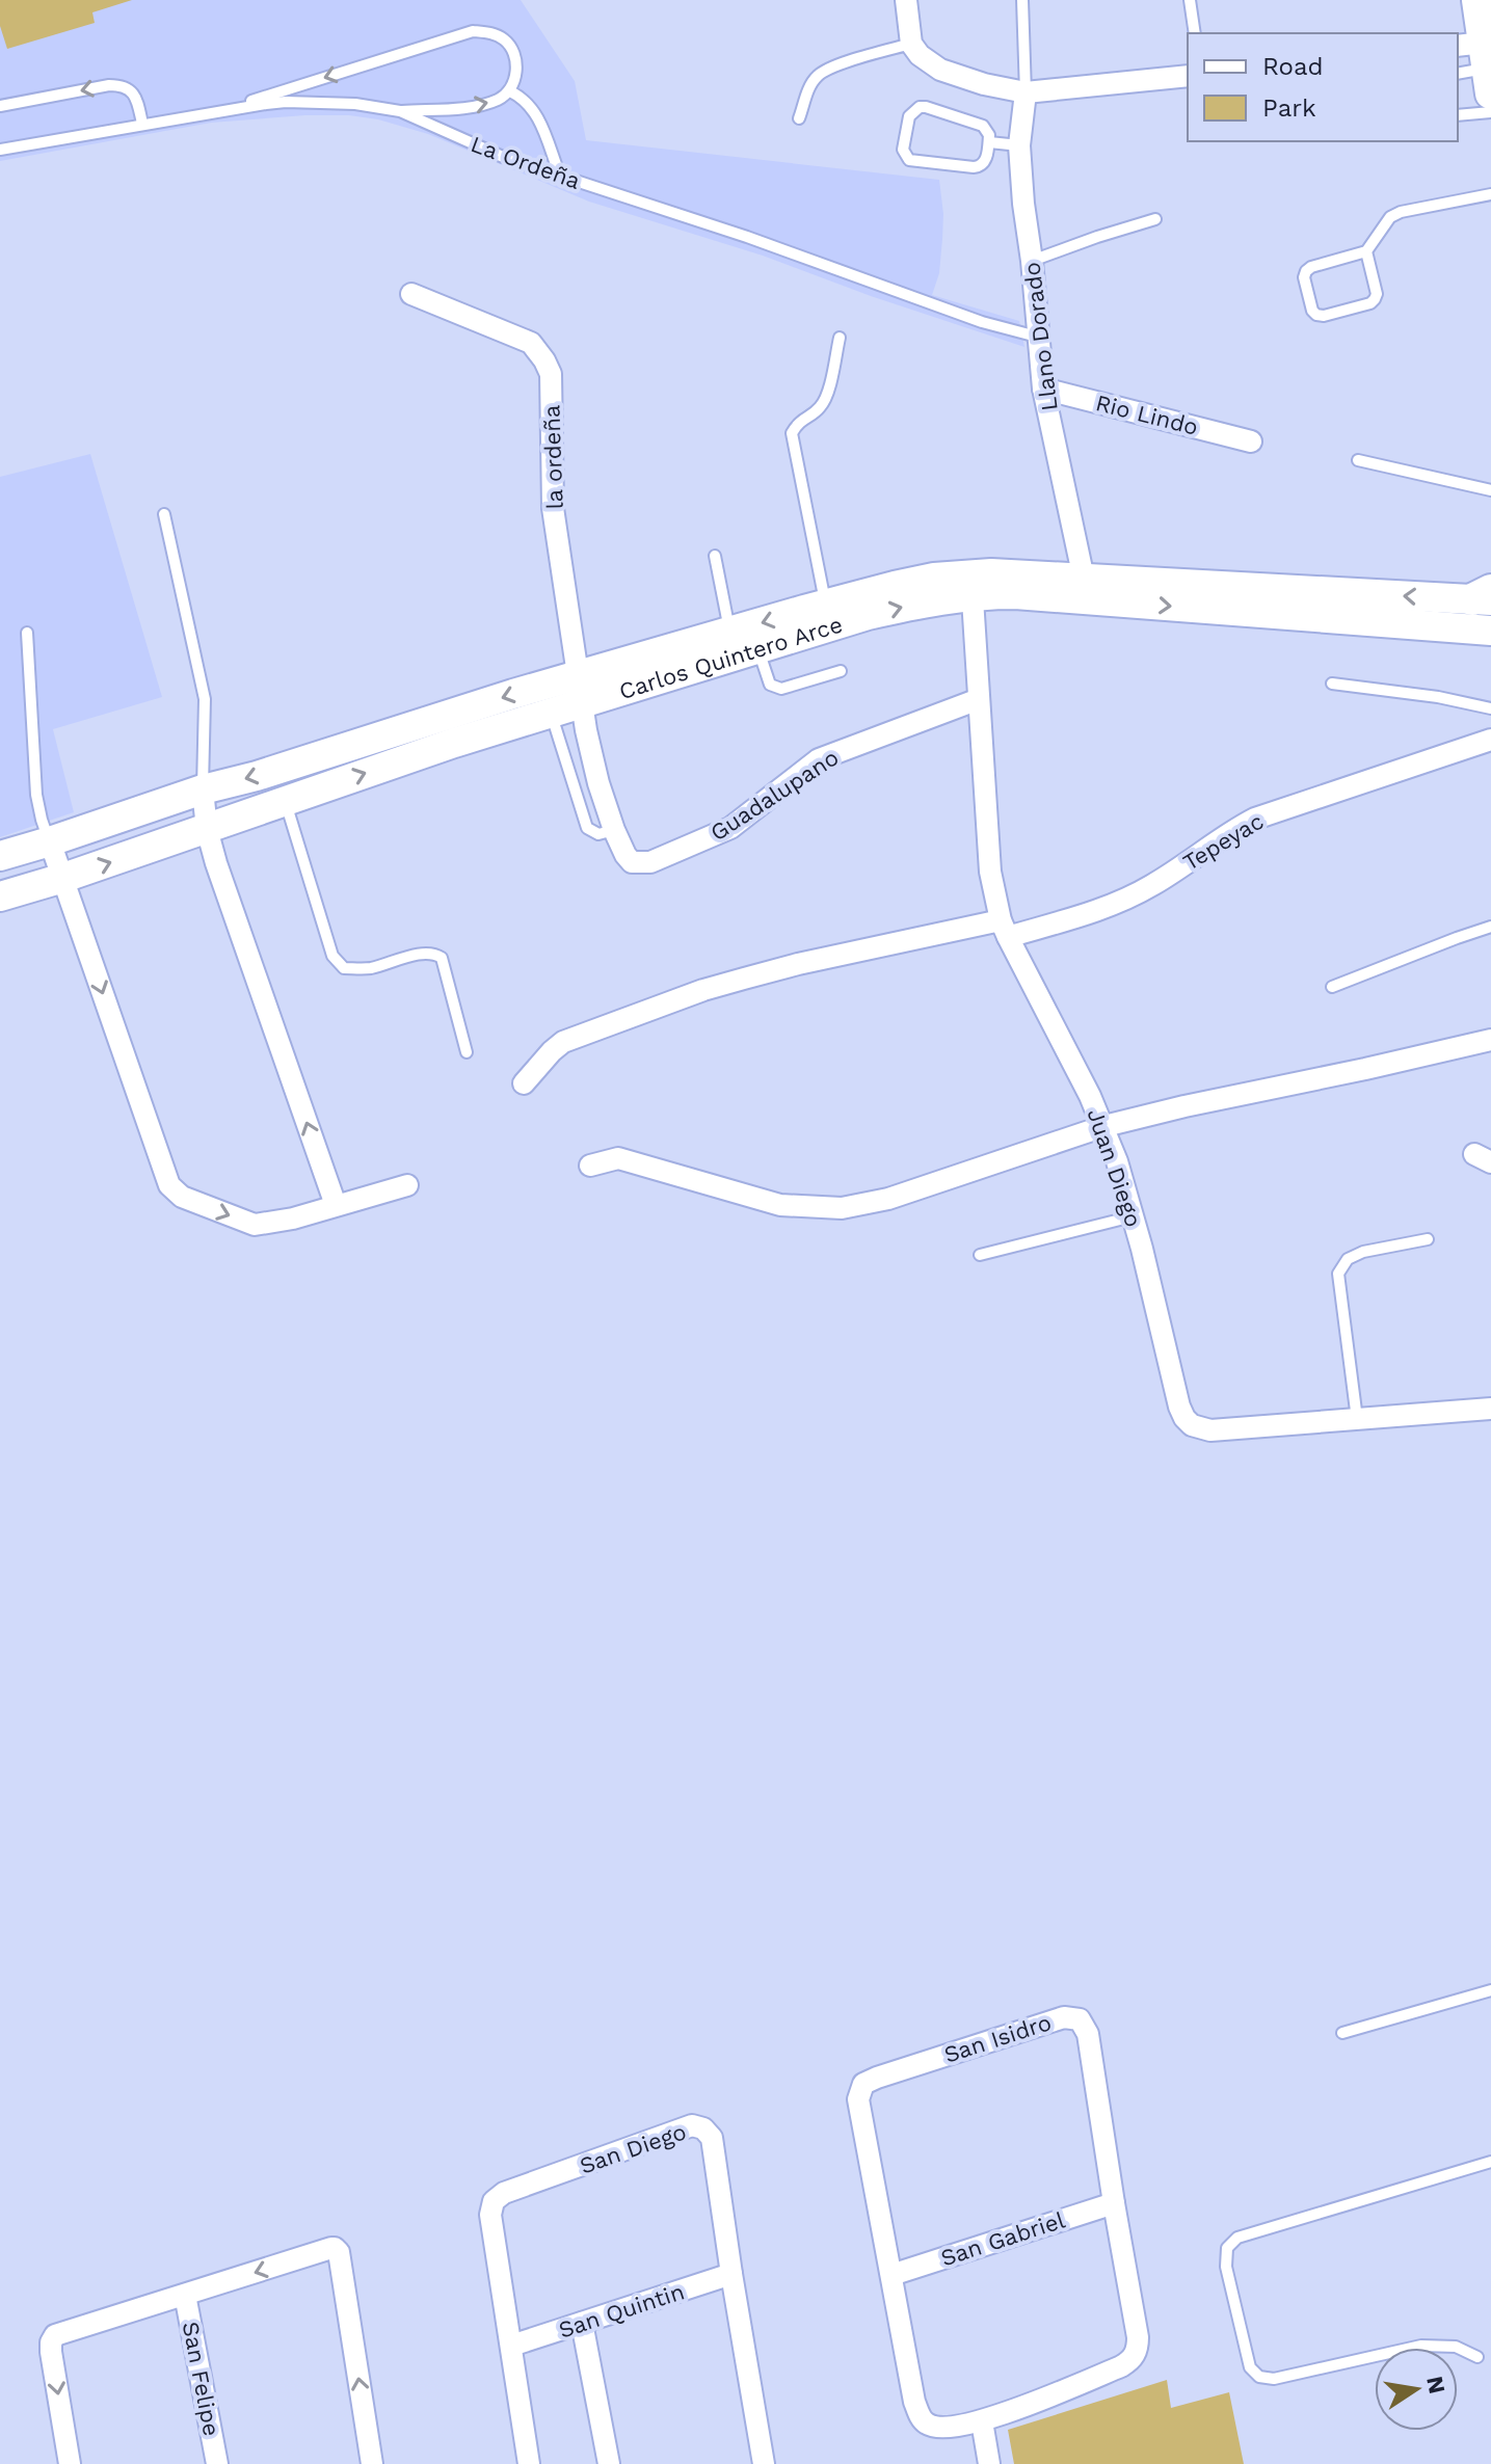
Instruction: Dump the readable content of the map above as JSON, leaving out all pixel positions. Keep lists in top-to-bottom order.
{
  "streets": {
    "main road": ["Carlos Quintero Arce"],
    "street": [
      "Llano Dorado",
      "Rio Lindo",
      "la ordeña",
      "Guadalupano",
      "Tepeyac",
      "Juan Diego",
      "San Isidro",
      "San Diego",
      "San Gabriel",
      "San Quintin",
      "San Felipe"
    ],
    "lane": ["La Ordeña"]
  },
  "crossings": [
    ["La Ordeña", "Llano Dorado"],
    ["Llano Dorado", "Rio Lindo"],
    ["Llano Dorado", "Carlos Quintero Arce"],
    ["la ordeña", "Carlos Quintero Arce"],
    ["la ordeña", "Guadalupano"],
    ["Carlos Quintero Arce", "Guadalupano"],
    ["Carlos Quintero Arce", "Juan Diego"],
    ["Guadalupano", "Juan Diego"],
    ["Tepeyac", "Juan Diego"],
    ["San Isidro", "San Gabriel"],
    ["San Diego", "San Quintin"]
  ],
  "legend": ["Road", "Park"],
  "north": "right"
}
